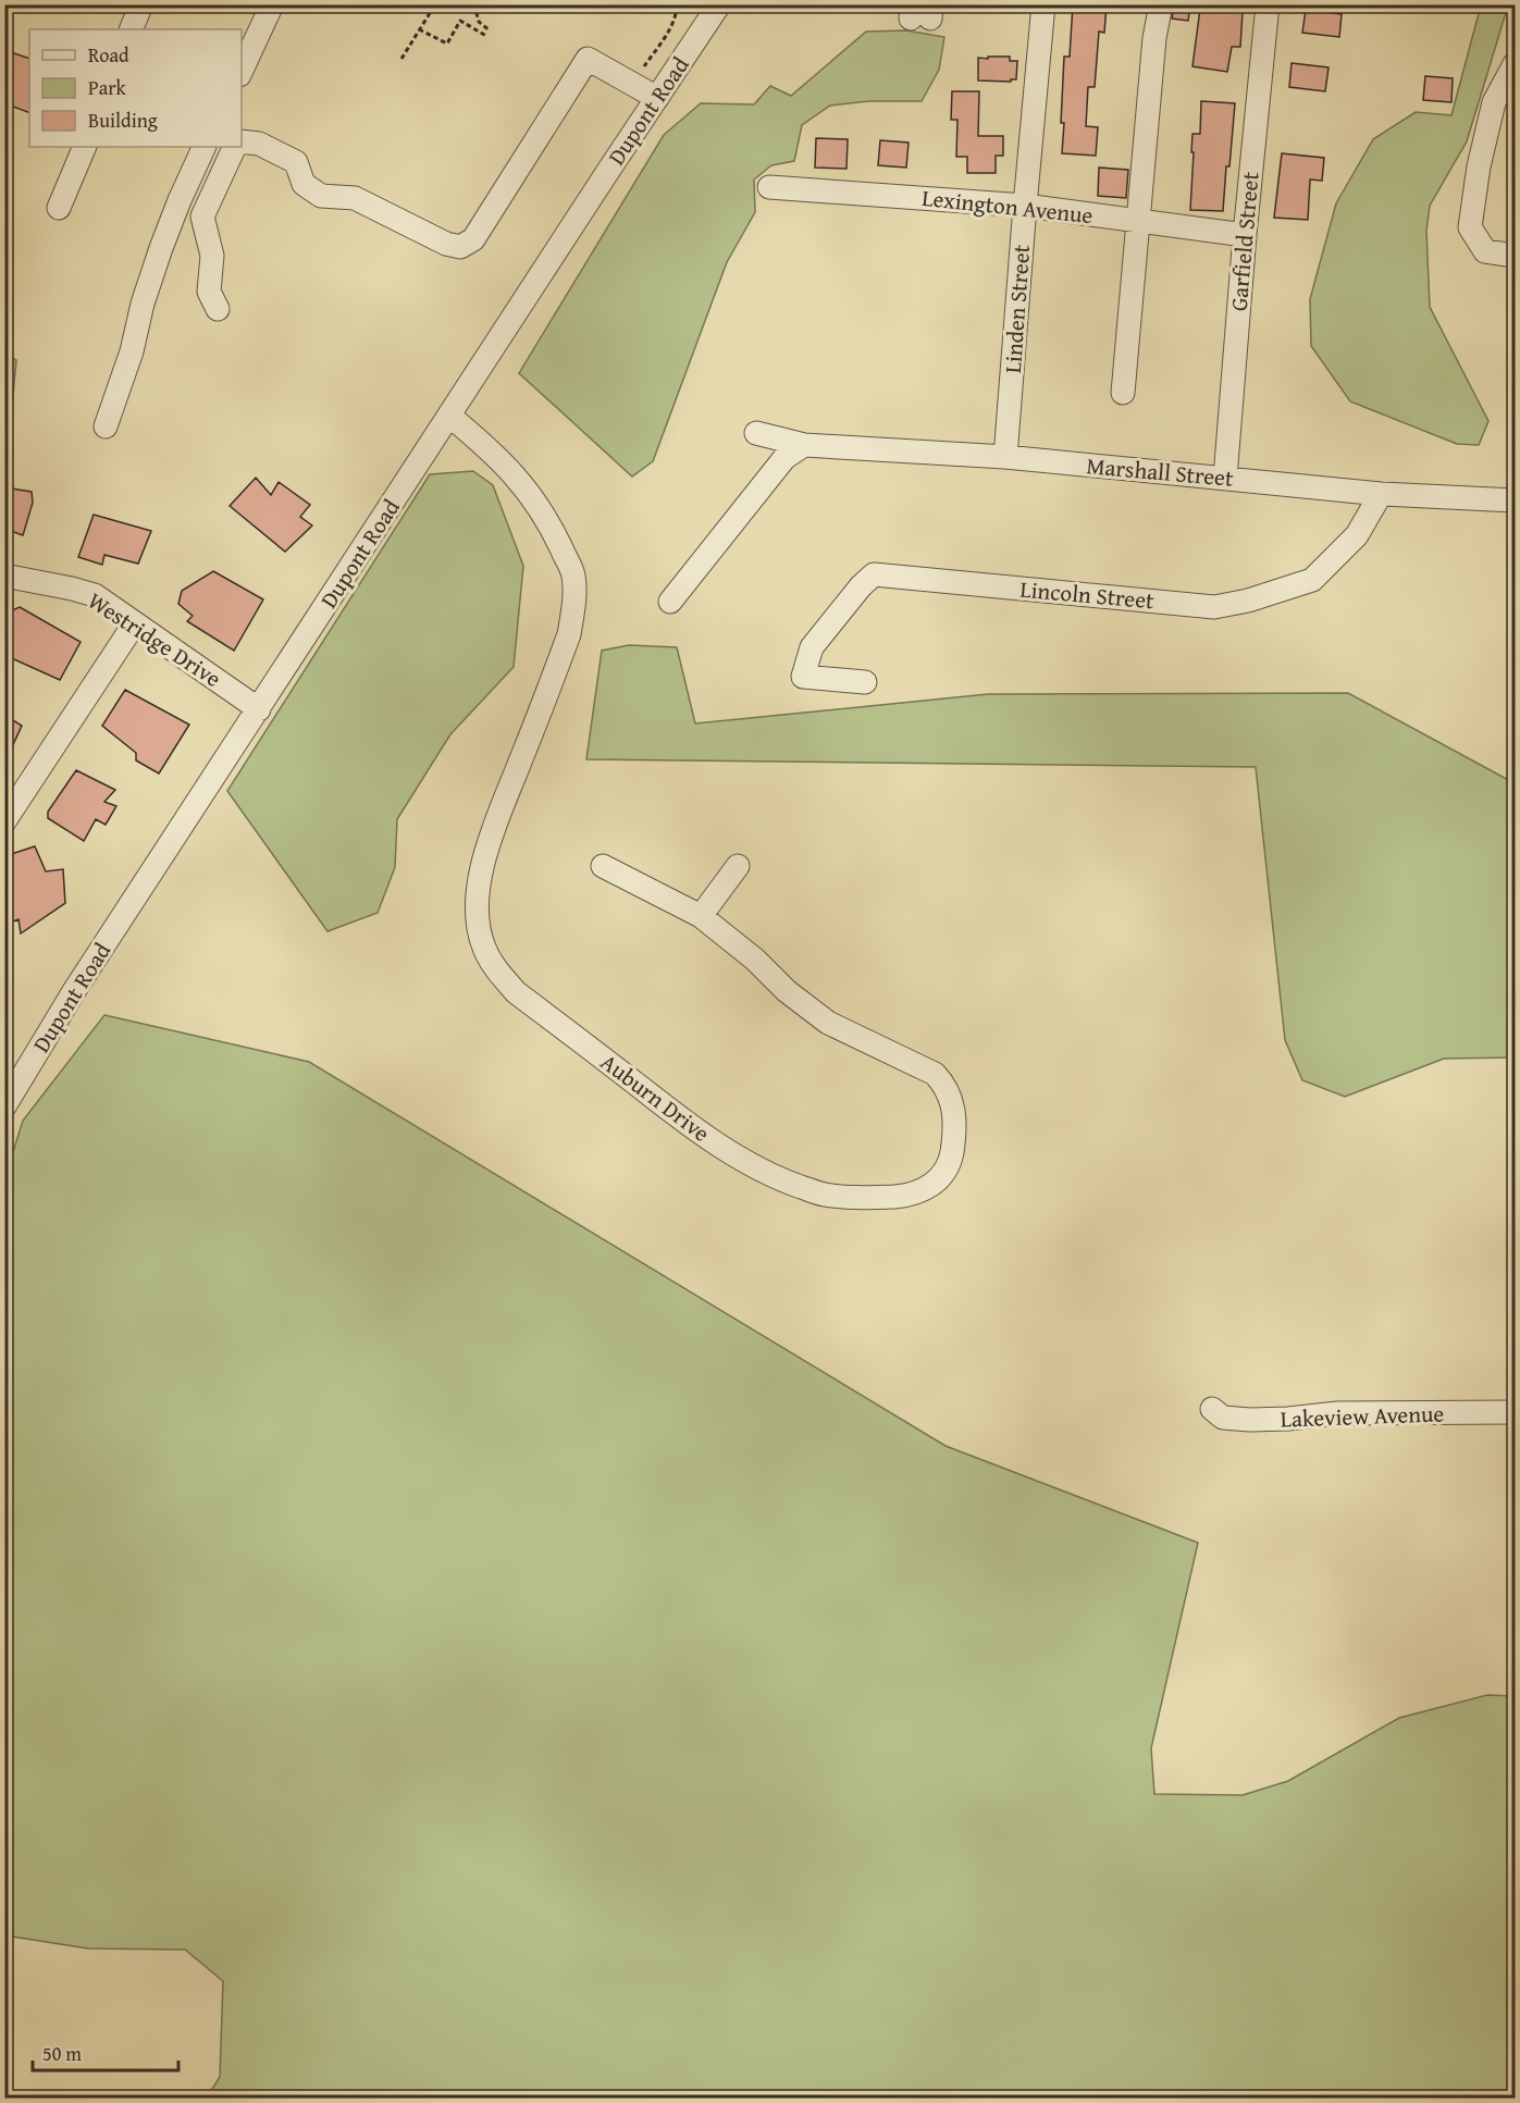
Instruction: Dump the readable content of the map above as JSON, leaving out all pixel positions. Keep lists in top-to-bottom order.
{
  "streets": {
    "street": [
      "Dupont Road",
      "Lexington Avenue",
      "Garfield Street",
      "Linden Street",
      "Marshall Street",
      "Lincoln Street",
      "Westridge Drive",
      "Auburn Drive",
      "Lakeview Avenue"
    ]
  },
  "crossings": [
    ["Dupont Road", "Westridge Drive"],
    ["Dupont Road", "Auburn Drive"],
    ["Lexington Avenue", "Garfield Street"],
    ["Lexington Avenue", "Linden Street"],
    ["Garfield Street", "Marshall Street"],
    ["Linden Street", "Marshall Street"],
    ["Marshall Street", "Lincoln Street"]
  ],
  "legend": ["Road", "Park", "Building"],
  "scale_bar": "50 m"
}
